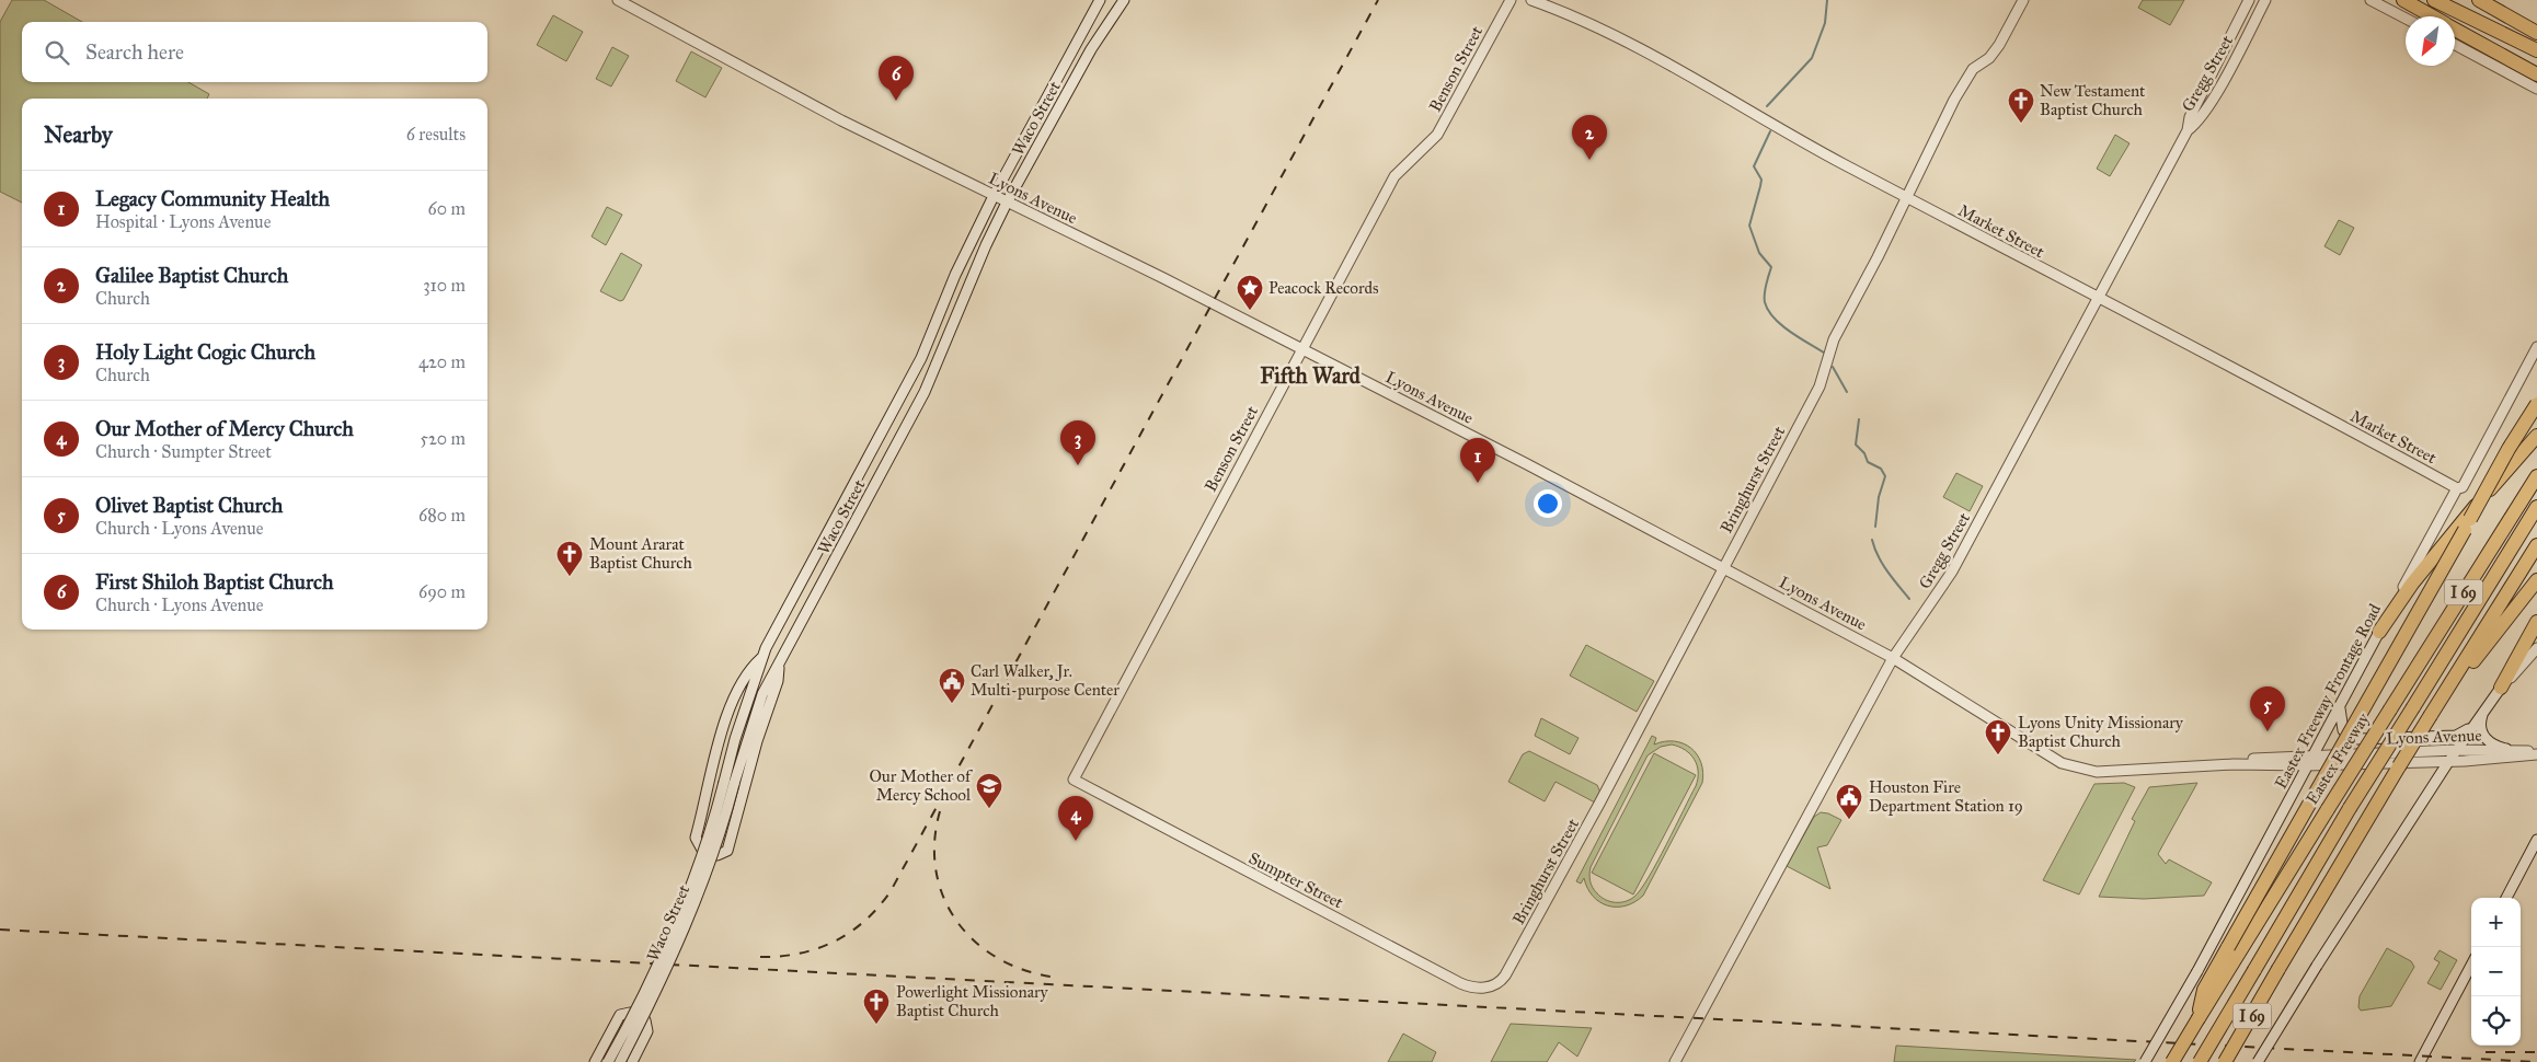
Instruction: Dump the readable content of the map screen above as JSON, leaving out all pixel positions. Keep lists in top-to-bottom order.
{
  "streets": {
    "highway": ["I 69", "Eastex Freeway"],
    "street": [
      "Benson Street",
      "Gregg Street",
      "Waco Street",
      "Lyons Avenue",
      "Market Street",
      "Bringhurst Street",
      "Eastex Freeway Frontage Road",
      "Sumpter Street"
    ]
  },
  "crossings": [
    ["Benson Street", "Lyons Avenue"],
    ["Benson Street", "Sumpter Street"],
    ["Gregg Street", "Lyons Avenue"],
    ["Gregg Street", "Market Street"],
    ["Waco Street", "Lyons Avenue"],
    ["Lyons Avenue", "Bringhurst Street"],
    ["Lyons Avenue", "Eastex Freeway Frontage Road"],
    ["Market Street", "Bringhurst Street"],
    ["Market Street", "Eastex Freeway Frontage Road"],
    ["Bringhurst Street", "Sumpter Street"]
  ],
  "districts": ["Fifth Ward"],
  "places": {
    "church": [
      "New Testament Baptist Church",
      "Mount Ararat Baptist Church",
      "Lyons Unity Missionary Baptist Church",
      "Powerlight Missionary Baptist Church"
    ],
    "place": ["Peacock Records"],
    "public building": ["Carl Walker, Jr. Multi-purpose Center", "Houston Fire Department Station 19"],
    "school or university": ["Our Mother of Mercy School"]
  },
  "north": "bottom left",
  "page": {
    "search": "Search here",
    "pins": [
      "6",
      "2",
      "3",
      "1",
      "5",
      "4"
    ],
    "heading": ["Nearby", "6 results"],
    "list": [
      {
        "mark": "1",
        "name": "Legacy Community Health",
        "note": "Hospital · Lyons Avenue",
        "value": "60 m"
      },
      {
        "mark": "2",
        "name": "Galilee Baptist Church",
        "note": "Church",
        "value": "310 m"
      },
      {
        "mark": "3",
        "name": "Holy Light Cogic Church",
        "note": "Church",
        "value": "420 m"
      },
      {
        "mark": "4",
        "name": "Our Mother of Mercy Church",
        "note": "Church · Sumpter Street",
        "value": "520 m"
      },
      {
        "mark": "5",
        "name": "Olivet Baptist Church",
        "note": "Church · Lyons Avenue",
        "value": "680 m"
      },
      {
        "mark": "6",
        "name": "First Shiloh Baptist Church",
        "note": "Church · Lyons Avenue",
        "value": "690 m"
      }
    ],
    "map_buttons": ["+", "−"]
  }
}
